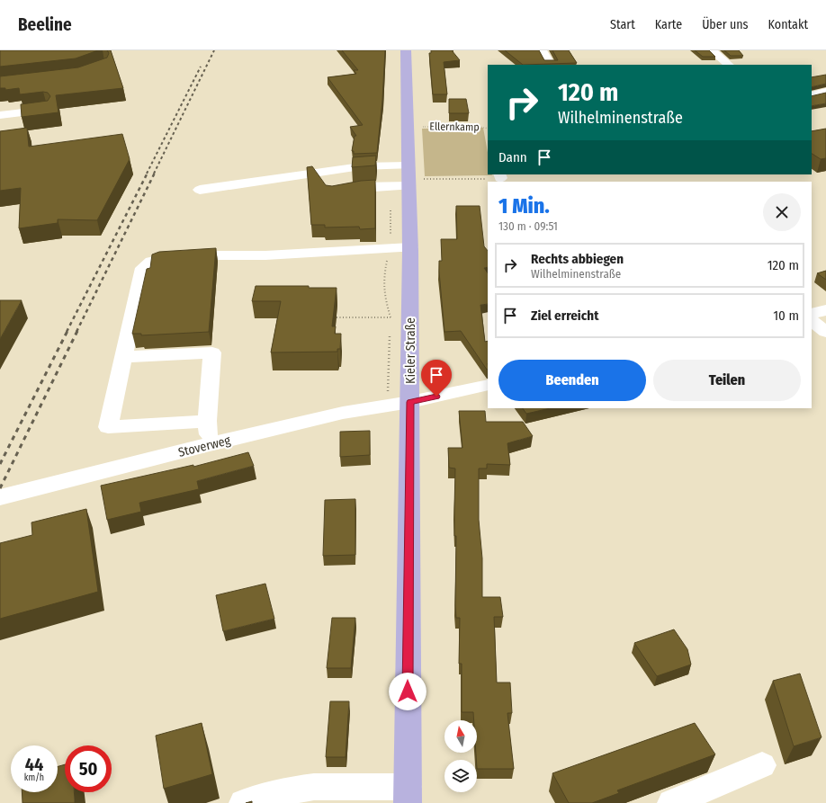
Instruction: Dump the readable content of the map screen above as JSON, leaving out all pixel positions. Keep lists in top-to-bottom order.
{
  "streets": {
    "main road": ["Kieler Straße"],
    "street": ["Stoverweg"],
    "path": ["Ellernkamp"]
  },
  "crossings": [
    ["Kieler Straße", "Stoverweg"]
  ],
  "north": "top",
  "page": {
    "header": "Beeline",
    "nav": [
      "Start",
      "Karte",
      "Über uns",
      "Kontakt"
    ],
    "turn": ["120 m", "Wilhelminenstraße"],
    "then": "Dann",
    "heading": ["1 Min.", "130 m · 09:51"],
    "list": [
      {
        "name": "Rechts abbiegen",
        "note": "Wilhelminenstraße",
        "value": "120 m"
      },
      {
        "name": "Ziel erreicht",
        "value": "10 m"
      }
    ],
    "buttons": ["Beenden", "Teilen"],
    "speed": "44 km/h",
    "limit": "50"
  }
}
